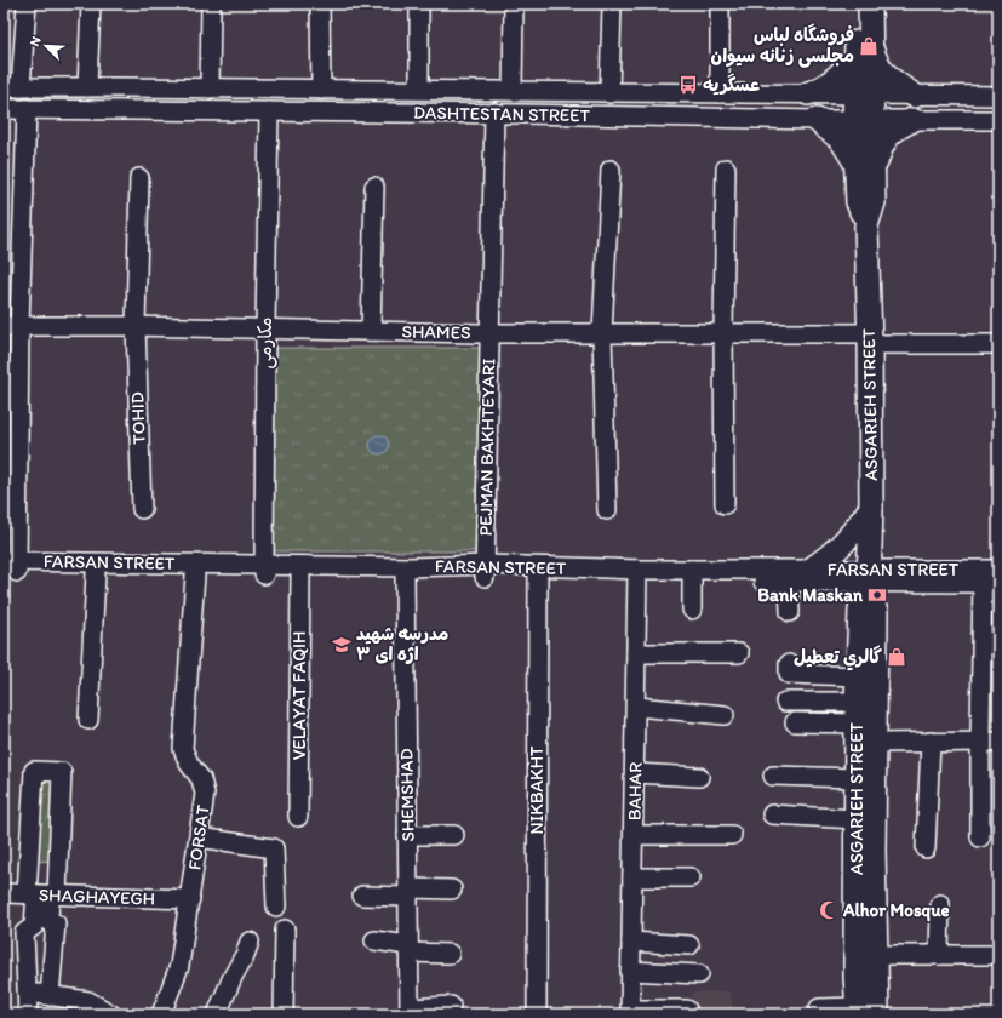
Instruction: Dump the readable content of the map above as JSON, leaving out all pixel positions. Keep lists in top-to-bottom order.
{
  "streets": {
    "main road": ["ASGARIEH STREET"],
    "street": [
      "DASHTESTAN STREET",
      "SHAMES",
      "مکارمی",
      "TOHID",
      "PEJMAN BAKHTEYARI",
      "FARSAN STREET",
      "VELAYAT FAQIH",
      "NIKBAKHT",
      "BAHAR",
      "SHEMSHAD",
      "FORSAT",
      "SHAGHAYEGH"
    ]
  },
  "crossings": [
    ["DASHTESTAN STREET", "مکارمی"],
    ["DASHTESTAN STREET", "ASGARIEH STREET"],
    ["DASHTESTAN STREET", "PEJMAN BAKHTEYARI"],
    ["SHAMES", "مکارمی"],
    ["SHAMES", "ASGARIEH STREET"],
    ["SHAMES", "TOHID"],
    ["SHAMES", "PEJMAN BAKHTEYARI"],
    ["مکارمی", "FARSAN STREET"],
    ["ASGARIEH STREET", "FARSAN STREET"],
    ["PEJMAN BAKHTEYARI", "FARSAN STREET"],
    ["FARSAN STREET", "VELAYAT FAQIH"],
    ["FARSAN STREET", "NIKBAKHT"],
    ["FARSAN STREET", "BAHAR"],
    ["FARSAN STREET", "SHEMSHAD"],
    ["FARSAN STREET", "FORSAT"],
    ["FORSAT", "SHAGHAYEGH"]
  ],
  "places": {
    "shop": ["فروشگاه لباس مجلسی زنانه سیوان", "گالري تعطيل"],
    "bus stop": ["عسگریه"],
    "bank": ["Bank Maskan"],
    "school or university": ["مدرسه شهید اژه ای ۳"],
    "mosque": ["Alhor Mosque"]
  },
  "north": "top left"
}
